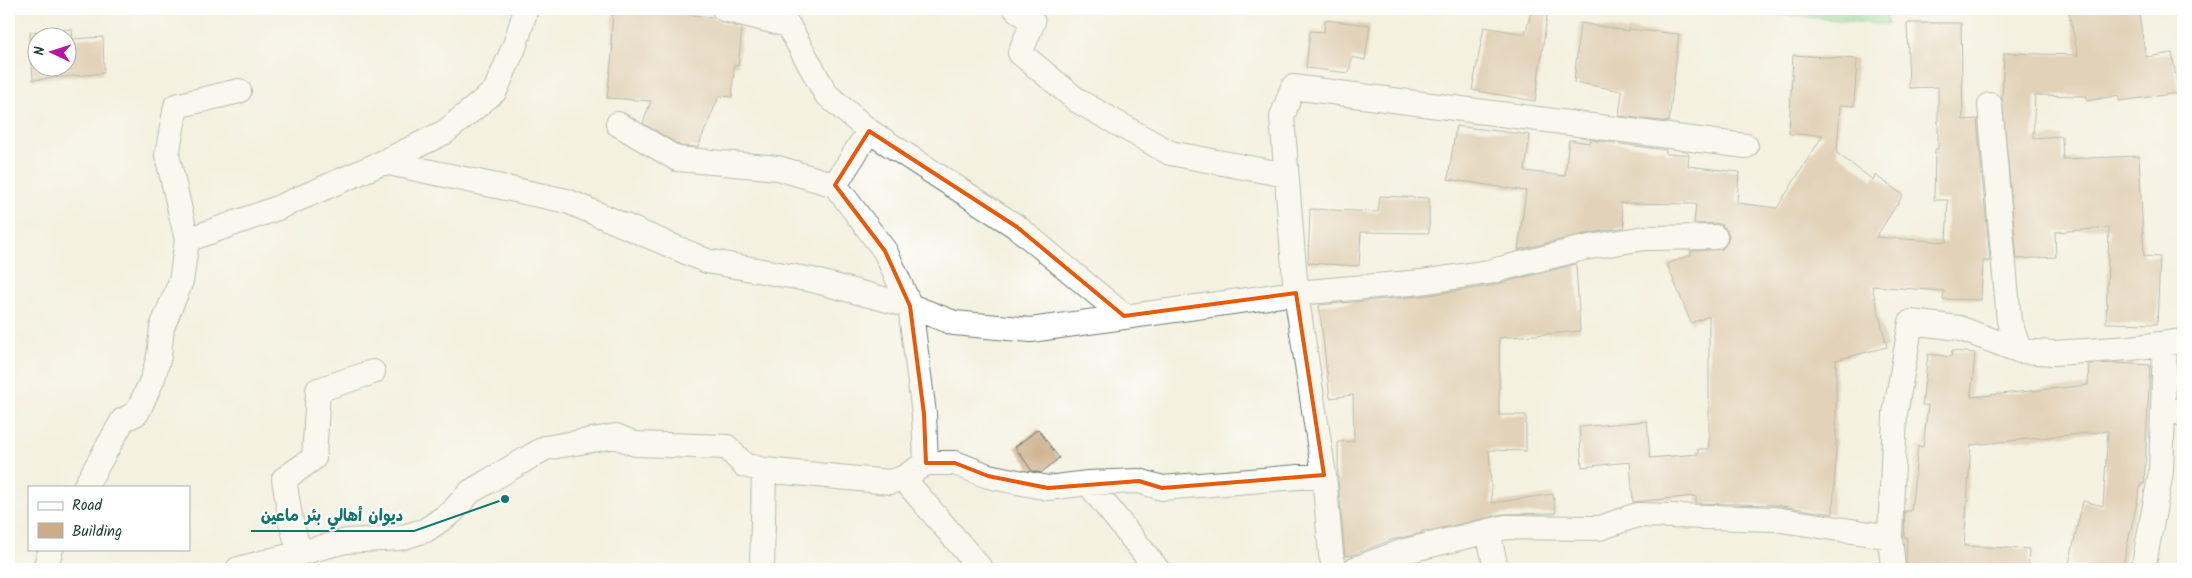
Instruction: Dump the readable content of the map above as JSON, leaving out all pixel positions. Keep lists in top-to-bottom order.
{
  "places": ["ديوان أهالي بئر ماعين"],
  "legend": ["Road", "Building"],
  "north": "left"
}
